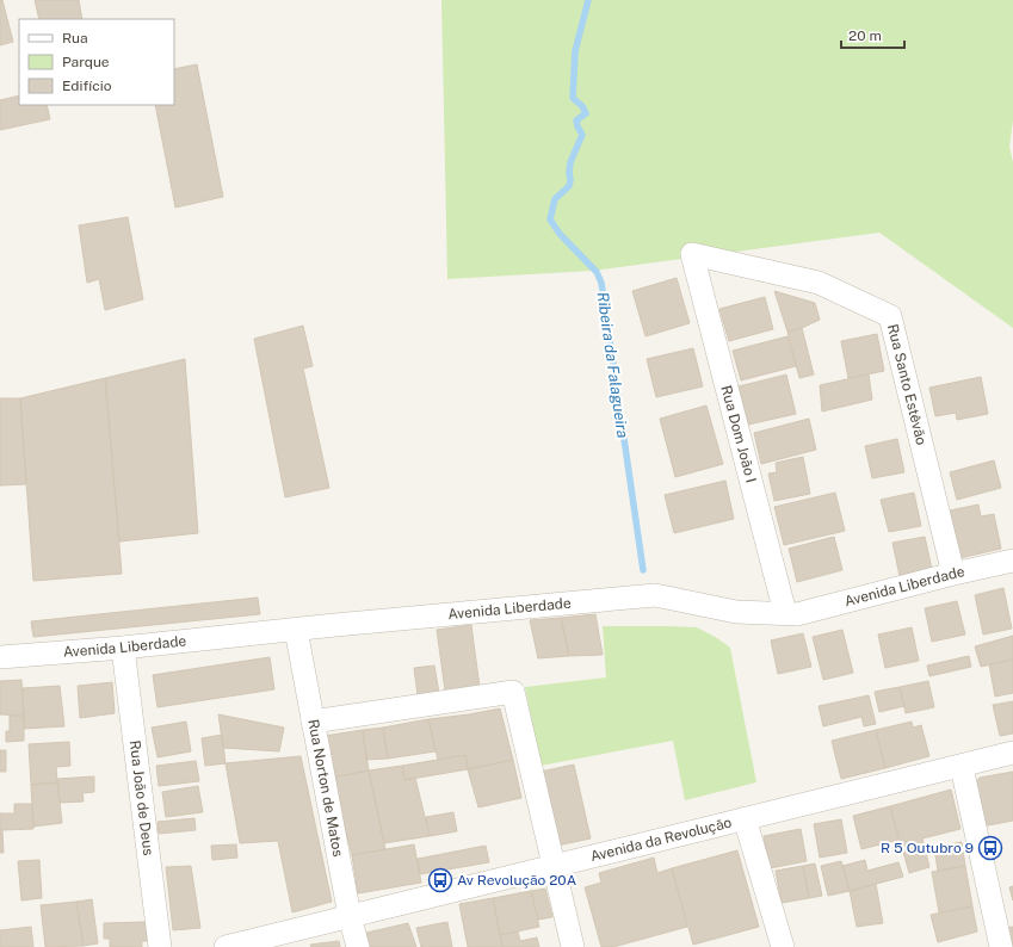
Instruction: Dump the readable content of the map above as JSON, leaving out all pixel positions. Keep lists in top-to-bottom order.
{
  "streets": {
    "street": [
      "Rua Santo Estêvão",
      "Rua Dom João I",
      "Avenida Liberdade",
      "Rua Norton de Matos",
      "Rua João de Deus",
      "Avenida da Revolução"
    ]
  },
  "crossings": [
    ["Rua Santo Estêvão", "Rua Dom João I"],
    ["Rua Santo Estêvão", "Avenida Liberdade"],
    ["Rua Dom João I", "Avenida Liberdade"],
    ["Avenida Liberdade", "Rua Norton de Matos"],
    ["Avenida Liberdade", "Rua João de Deus"],
    ["Rua Norton de Matos", "Avenida da Revolução"]
  ],
  "water": ["Ribeira da Falagueira"],
  "places": {
    "bus stop": ["R 5 Outubro 9", "Av Revolução 20A"]
  },
  "legend": ["Rua", "Parque", "Edifício"],
  "scale_bar": "20 m"
}
